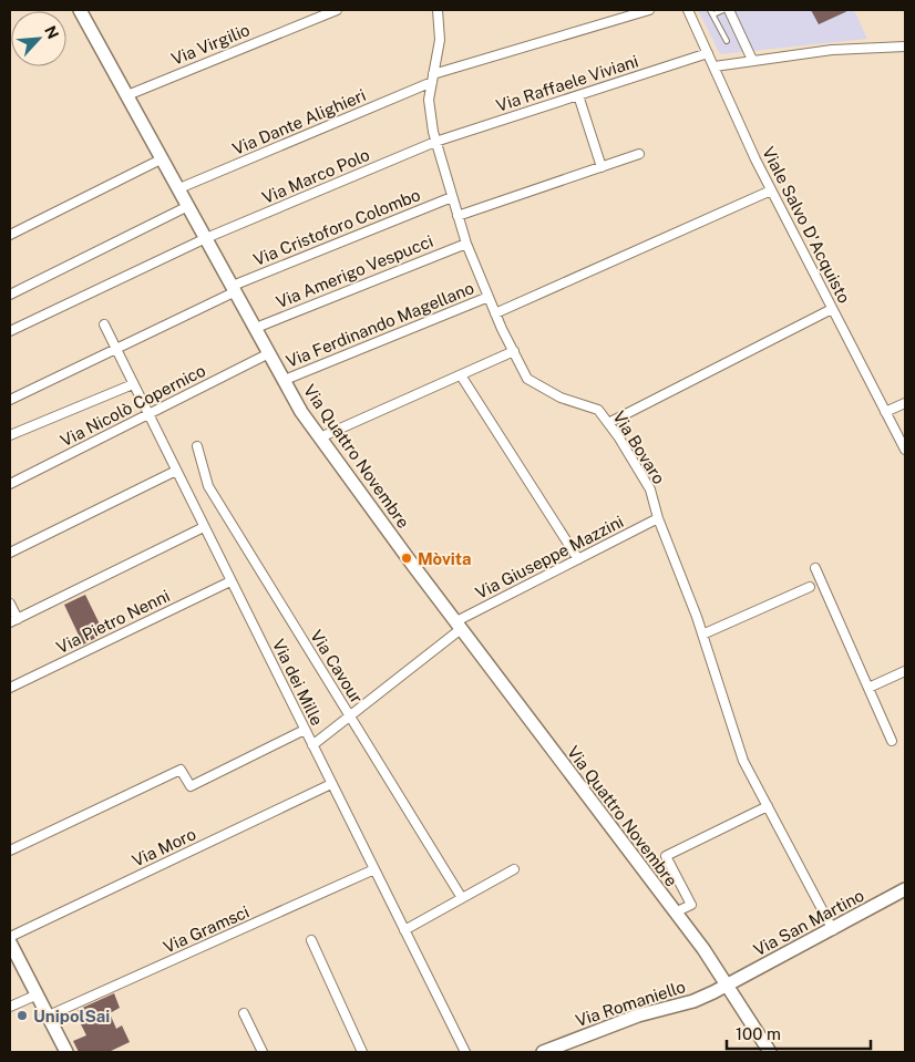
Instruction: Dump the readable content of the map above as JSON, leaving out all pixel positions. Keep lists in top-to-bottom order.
{
  "streets": {
    "street": [
      "Via Virgilio",
      "Via Raffaele Viviani",
      "Via Dante Alighieri",
      "Via Marco Polo",
      "Viale Salvo D'Acquisto",
      "Via Cristoforo Colombo",
      "Via Amerigo Vespucci",
      "Via Ferdinando Magellano",
      "Via Nicolò Copernico",
      "Via Bovaro",
      "Via Quattro Novembre",
      "Via Giuseppe Mazzini",
      "Via Pietro Nenni",
      "Via Cavour",
      "Via dei Mille",
      "Via Moro",
      "Via San Martino",
      "Via Gramsci",
      "Via Romaniello"
    ]
  },
  "crossings": [
    ["Via Virgilio", "Via Quattro Novembre"],
    ["Via Raffaele Viviani", "Via Marco Polo"],
    ["Via Raffaele Viviani", "Viale Salvo D'Acquisto"],
    ["Via Raffaele Viviani", "Via Bovaro"],
    ["Via Dante Alighieri", "Via Bovaro"],
    ["Via Dante Alighieri", "Via Quattro Novembre"],
    ["Via Marco Polo", "Via Bovaro"],
    ["Via Marco Polo", "Via Quattro Novembre"],
    ["Via Cristoforo Colombo", "Via Bovaro"],
    ["Via Cristoforo Colombo", "Via Quattro Novembre"],
    ["Via Cristoforo Colombo", "Via dei Mille"],
    ["Via Amerigo Vespucci", "Via Bovaro"],
    ["Via Amerigo Vespucci", "Via Quattro Novembre"],
    ["Via Ferdinando Magellano", "Via Bovaro"],
    ["Via Ferdinando Magellano", "Via Quattro Novembre"],
    ["Via Nicolò Copernico", "Via Quattro Novembre"],
    ["Via Nicolò Copernico", "Via dei Mille"],
    ["Via Bovaro", "Via Giuseppe Mazzini"],
    ["Via Bovaro", "Via San Martino"],
    ["Via Quattro Novembre", "Via Giuseppe Mazzini"],
    ["Via Quattro Novembre", "Via San Martino"],
    ["Via Quattro Novembre", "Via Romaniello"],
    ["Via Giuseppe Mazzini", "Via Cavour"],
    ["Via Giuseppe Mazzini", "Via dei Mille"],
    ["Via Pietro Nenni", "Via dei Mille"],
    ["Via dei Mille", "Via Moro"],
    ["Via dei Mille", "Via Gramsci"],
    ["Via San Martino", "Via Romaniello"]
  ],
  "places": ["Mòvita", "UnipolSai"],
  "scale_bar": "100 m",
  "north": "top right"
}
